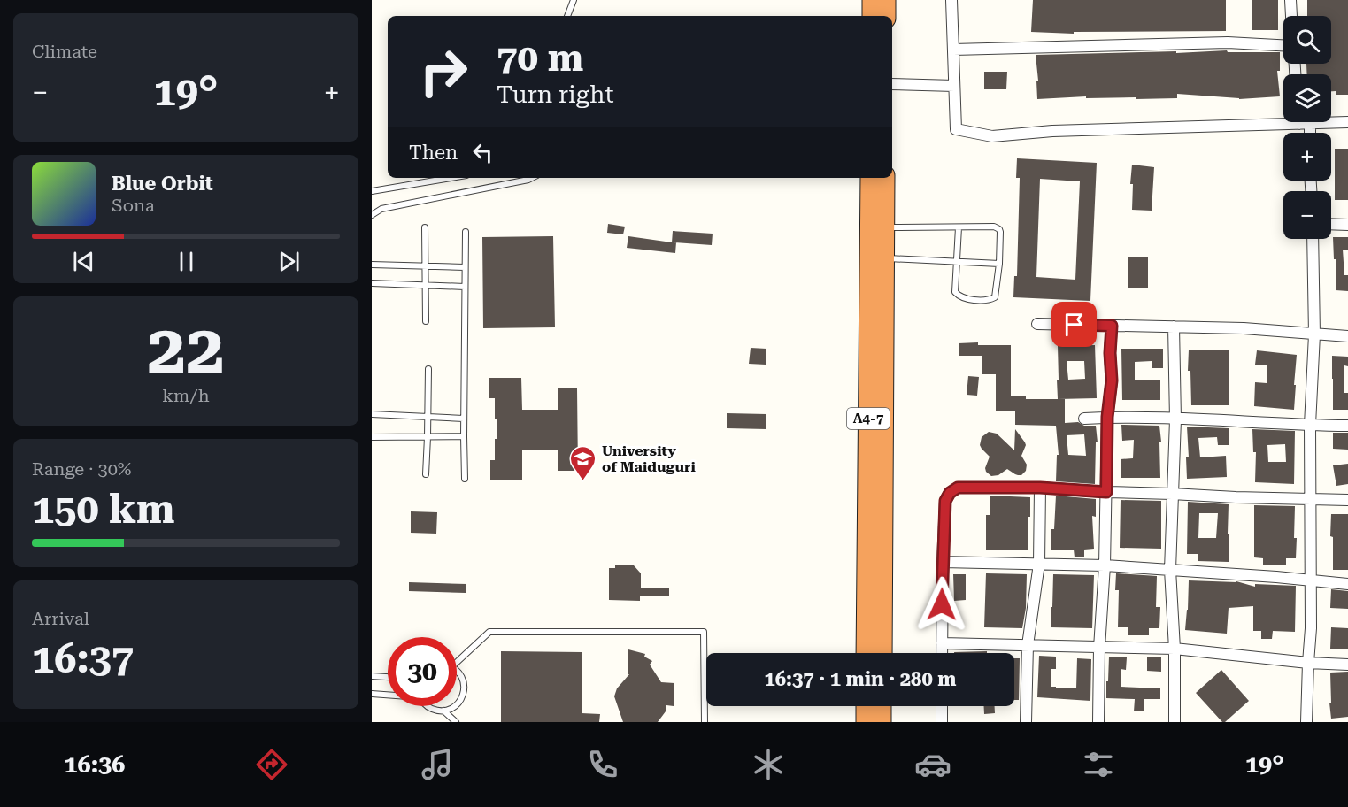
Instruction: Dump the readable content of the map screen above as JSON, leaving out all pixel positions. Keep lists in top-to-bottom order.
{
  "streets": {
    "highway": ["A4-7"]
  },
  "places": {
    "school or university": ["University of Maiduguri"]
  },
  "page": {
    "tile": [
      "Climate",
      ["22", "km/h"],
      ["Range · 30%", "150 km"],
      ["Arrival", "16:37"]
    ],
    "map_buttons": ["+", "−"],
    "turn": ["70 m", "Turn right"],
    "heat": ["−", "19°", "+"],
    "then": "Then",
    "song": ["Blue Orbit", "Sona"],
    "limit": "30",
    "trip": "16:37 · 1 min · 280 m",
    "tabs": ["16:36", "19°"]
  }
}
